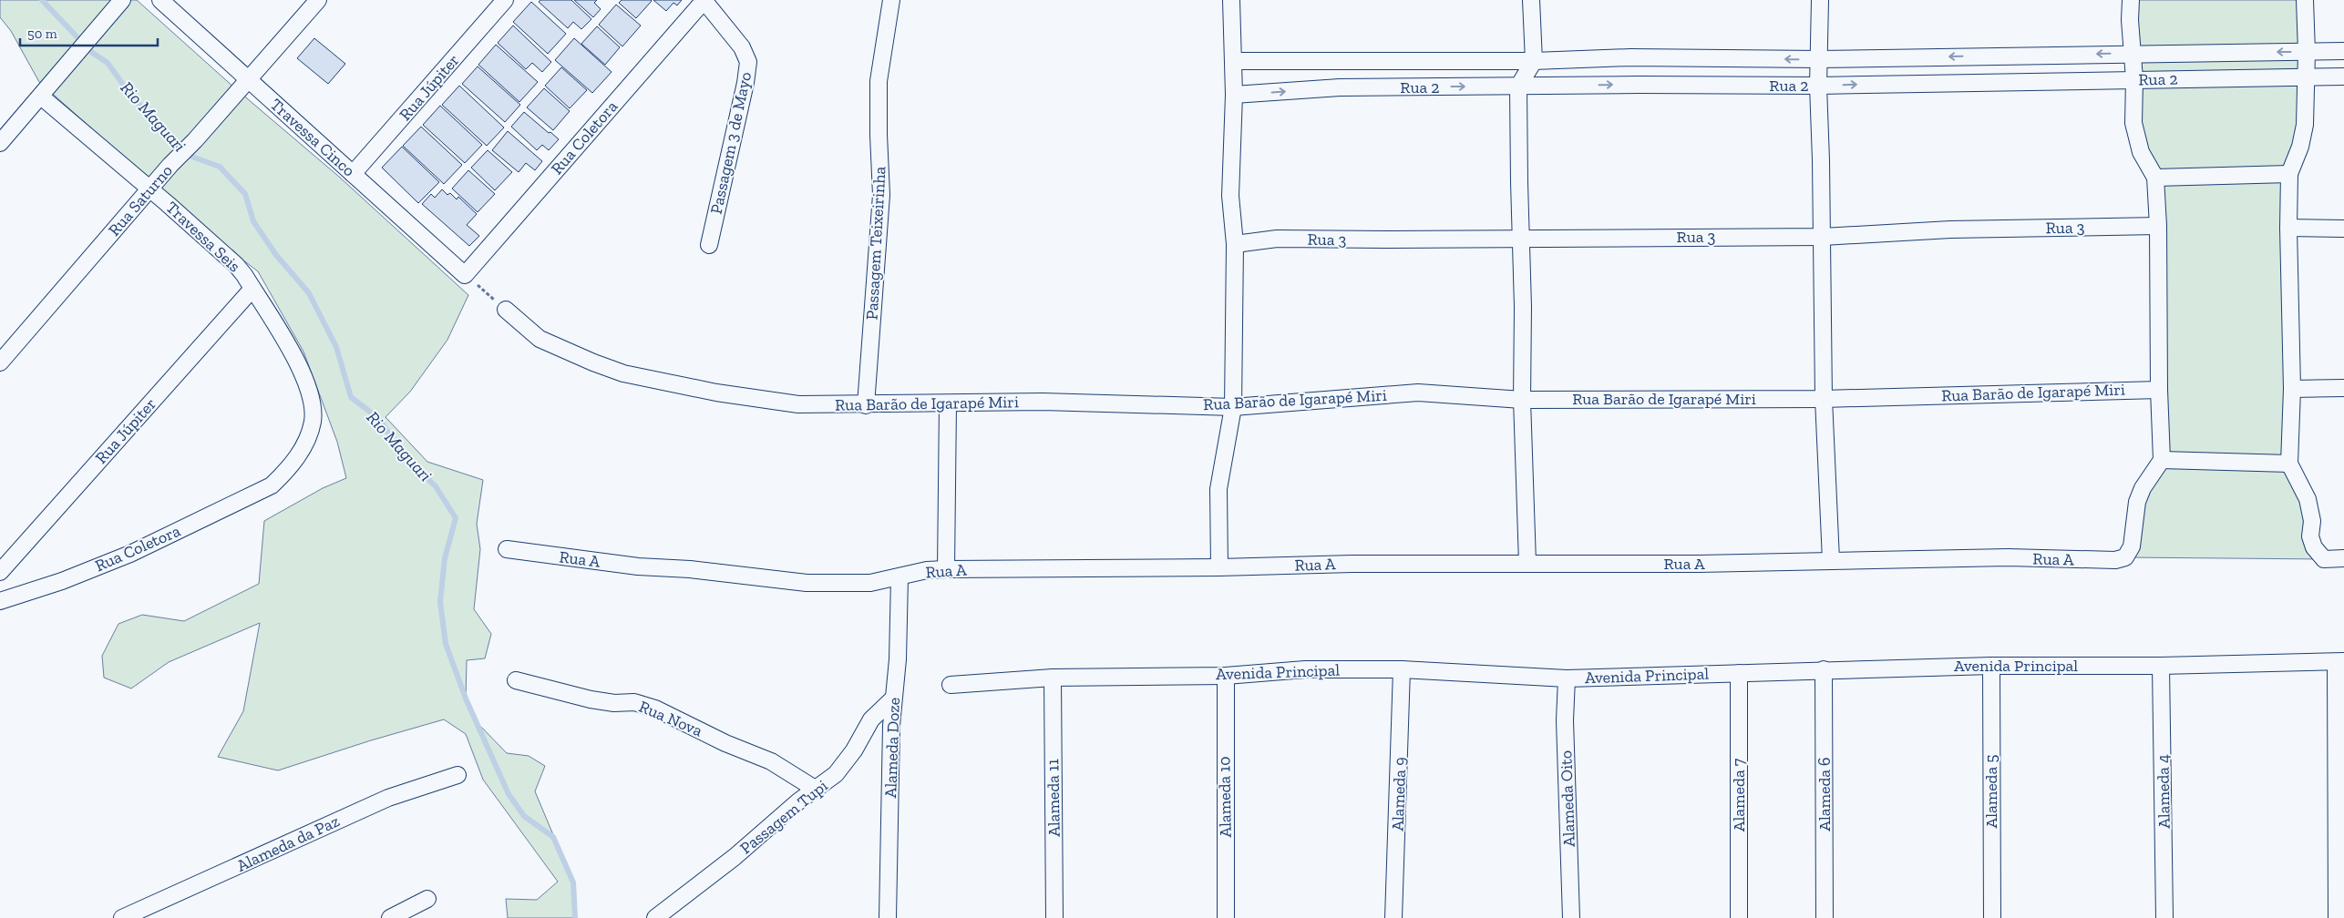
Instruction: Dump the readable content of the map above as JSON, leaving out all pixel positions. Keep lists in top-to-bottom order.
{
  "streets": {
    "street": [
      "Rua 2",
      "Rua Júpiter",
      "Travessa Cinco",
      "Rua Coletora",
      "Passagem 3 de Mayo",
      "Rua Saturno",
      "Rua 3",
      "Travessa Seis",
      "Passagem Teixeirinha",
      "Rua Barão de Igarapé Miri",
      "Rua A",
      "Avenida Principal",
      "Rua Nova",
      "Alameda Doze",
      "Alameda 5",
      "Alameda 4",
      "Alameda 9",
      "Alameda 6",
      "Alameda 7",
      "Alameda 10",
      "Alameda 11",
      "Alameda Oito",
      "Passagem Tupi",
      "Alameda da Paz"
    ]
  },
  "crossings": [
    ["Rua Júpiter", "Travessa Cinco"],
    ["Rua Júpiter", "Travessa Seis"],
    ["Travessa Cinco", "Rua Coletora"],
    ["Travessa Cinco", "Rua Saturno"],
    ["Rua Coletora", "Passagem 3 de Mayo"],
    ["Rua Coletora", "Travessa Seis"],
    ["Rua Saturno", "Travessa Seis"],
    ["Passagem Teixeirinha", "Rua Barão de Igarapé Miri"],
    ["Rua A", "Alameda Doze"],
    ["Avenida Principal", "Alameda 5"],
    ["Avenida Principal", "Alameda 4"],
    ["Avenida Principal", "Alameda 9"],
    ["Avenida Principal", "Alameda 6"],
    ["Avenida Principal", "Alameda 7"],
    ["Avenida Principal", "Alameda 10"],
    ["Avenida Principal", "Alameda 11"],
    ["Avenida Principal", "Alameda Oito"],
    ["Rua Nova", "Passagem Tupi"],
    ["Alameda Doze", "Passagem Tupi"]
  ],
  "water": ["Rio Maguari"],
  "scale_bar": "50 m"
}
